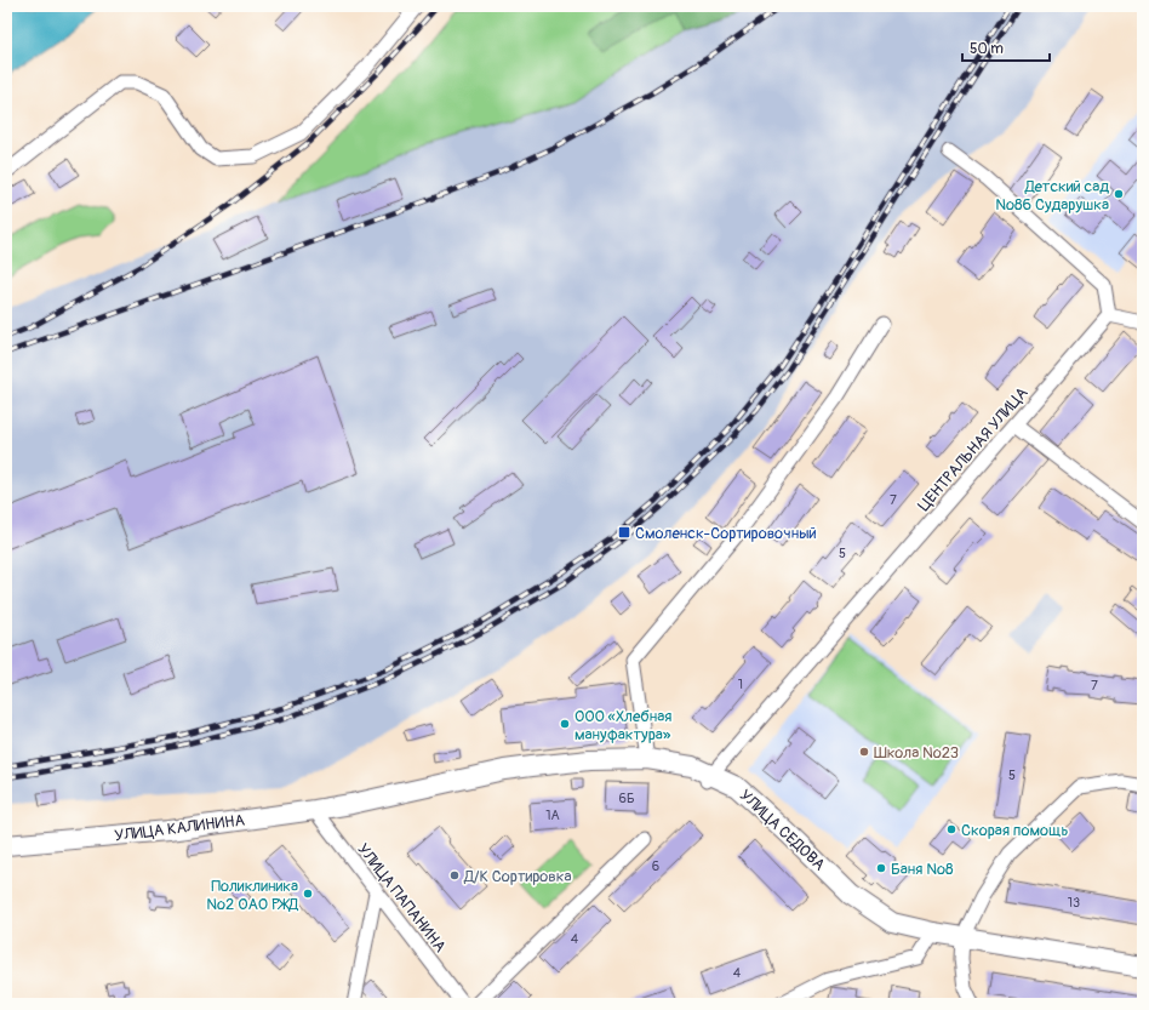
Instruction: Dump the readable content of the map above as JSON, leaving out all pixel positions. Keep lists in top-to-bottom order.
{
  "streets": {
    "street": [
      "ЦЕНТРАЛЬНАЯ УЛИЦА",
      "УЛИЦА КАЛИНИНА",
      "УЛИЦА СЕДОВА",
      "УЛИЦА ПАПАНИНА"
    ]
  },
  "crossings": [
    ["ЦЕНТРАЛЬНАЯ УЛИЦА", "УЛИЦА СЕДОВА"],
    ["УЛИЦА КАЛИНИНА", "УЛИЦА СЕДОВА"],
    ["УЛИЦА КАЛИНИНА", "УЛИЦА ПАПАНИНА"]
  ],
  "places": {
    "other": [
      "Детский сад №86 Сударушка",
      "ООО «Хлебная мануфактура»",
      "Школа №23",
      "Скорая помощь",
      "Баня №8",
      "Д/К Сортировка",
      "Поликлиника №2 ОАО РЖД"
    ],
    "transit": ["Смоленск-Сортировочный"]
  },
  "house_numbers": [
    "7",
    "5",
    "1",
    "7",
    "5",
    "6Б",
    "1А",
    "6",
    "13",
    "4",
    "4"
  ],
  "scale_bar": "50 m"
}
